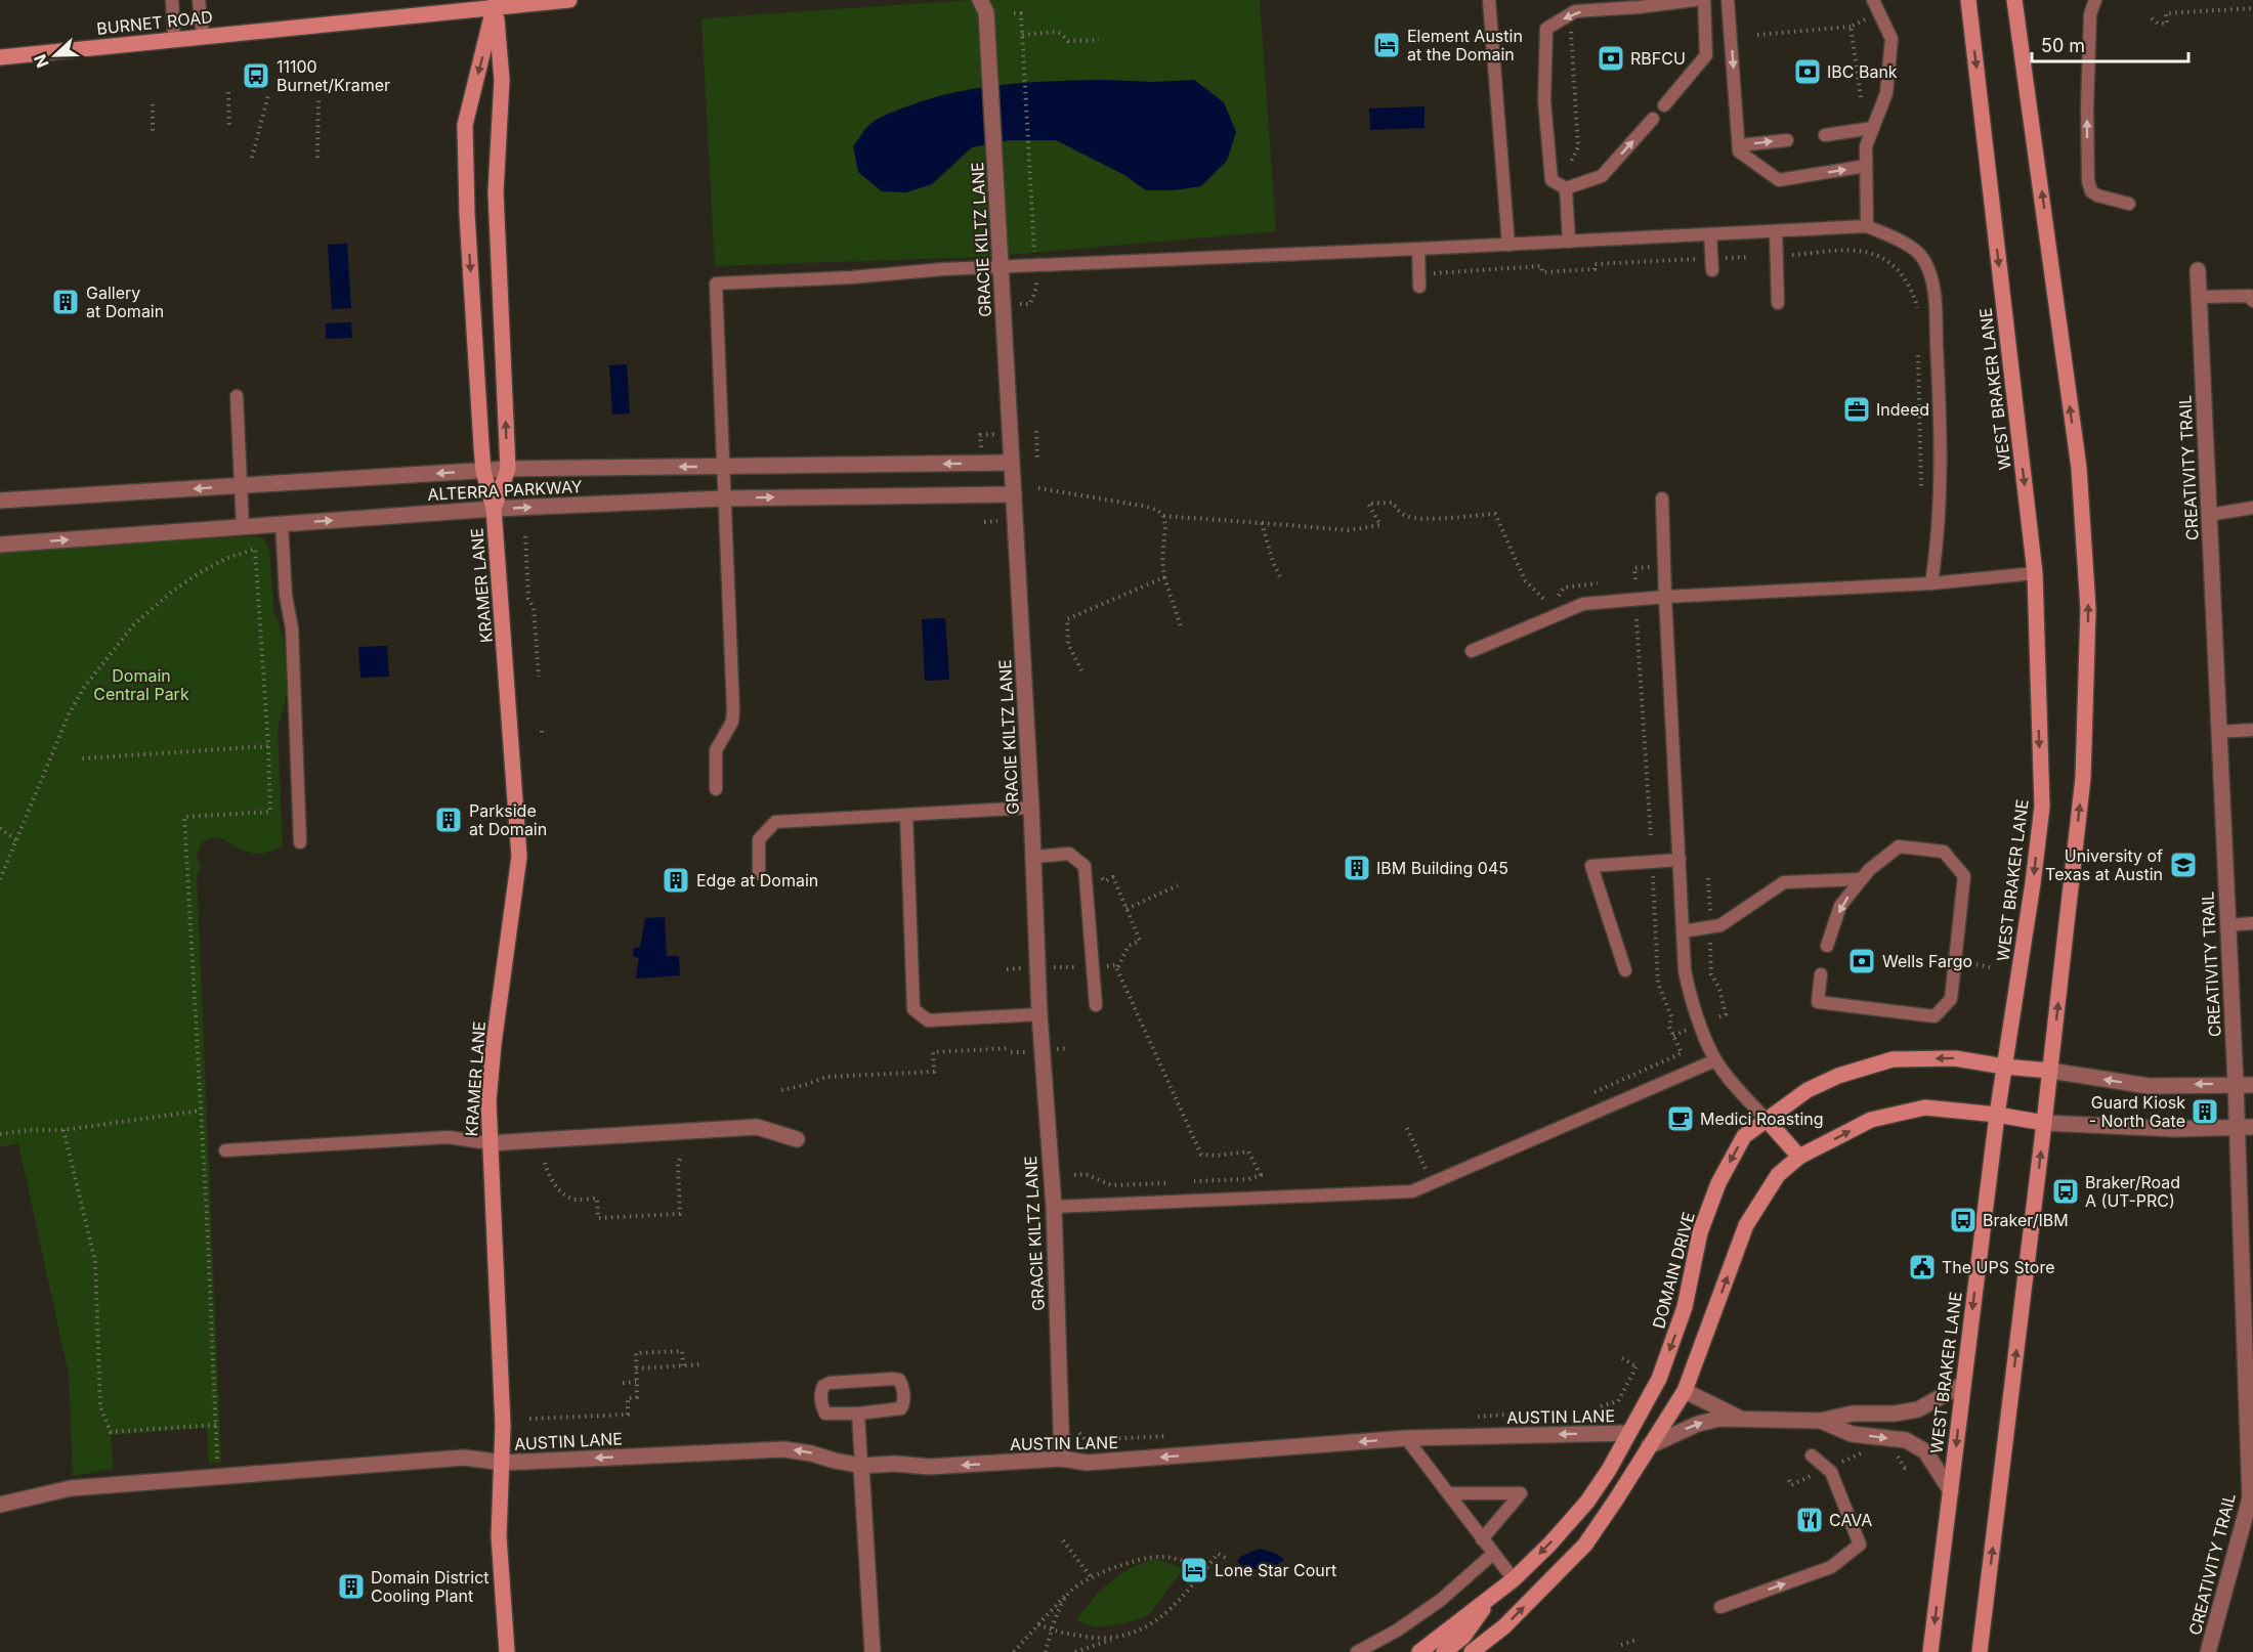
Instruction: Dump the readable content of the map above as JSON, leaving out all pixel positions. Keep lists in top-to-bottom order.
{
  "streets": {
    "street": [
      "BURNET ROAD",
      "GRACIE KILTZ LANE",
      "WEST BRAKER LANE",
      "CREATIVITY TRAIL",
      "ALTERRA PARKWAY",
      "KRAMER LANE",
      "DOMAIN DRIVE",
      "AUSTIN LANE"
    ]
  },
  "crossings": [
    ["BURNET ROAD", "KRAMER LANE"],
    ["GRACIE KILTZ LANE", "ALTERRA PARKWAY"],
    ["GRACIE KILTZ LANE", "AUSTIN LANE"],
    ["WEST BRAKER LANE", "DOMAIN DRIVE"],
    ["ALTERRA PARKWAY", "KRAMER LANE"],
    ["KRAMER LANE", "AUSTIN LANE"],
    ["DOMAIN DRIVE", "AUSTIN LANE"]
  ],
  "one_way": ["AUSTIN LANE"],
  "parks": ["Domain Central Park"],
  "places": {
    "hotel": ["Element Austin at the Domain", "Lone Star Court"],
    "bank": ["RBFCU", "IBC Bank", "Wells Fargo"],
    "bus stop": ["11100 Burnet/Kramer", "Braker/Road A (UT-PRC)", "Braker/IBM"],
    "building": [
      "Gallery at Domain",
      "Parkside at Domain",
      "IBM Building 045",
      "Edge at Domain",
      "Guard Kiosk - North Gate",
      "Domain District Cooling Plant"
    ],
    "office": ["Indeed"],
    "school or university": ["University of Texas at Austin"],
    "cafe": ["Medici Roasting"],
    "public building": ["The UPS Store"],
    "restaurant": ["CAVA"]
  },
  "scale_bar": "50 m",
  "north": "left"
}
